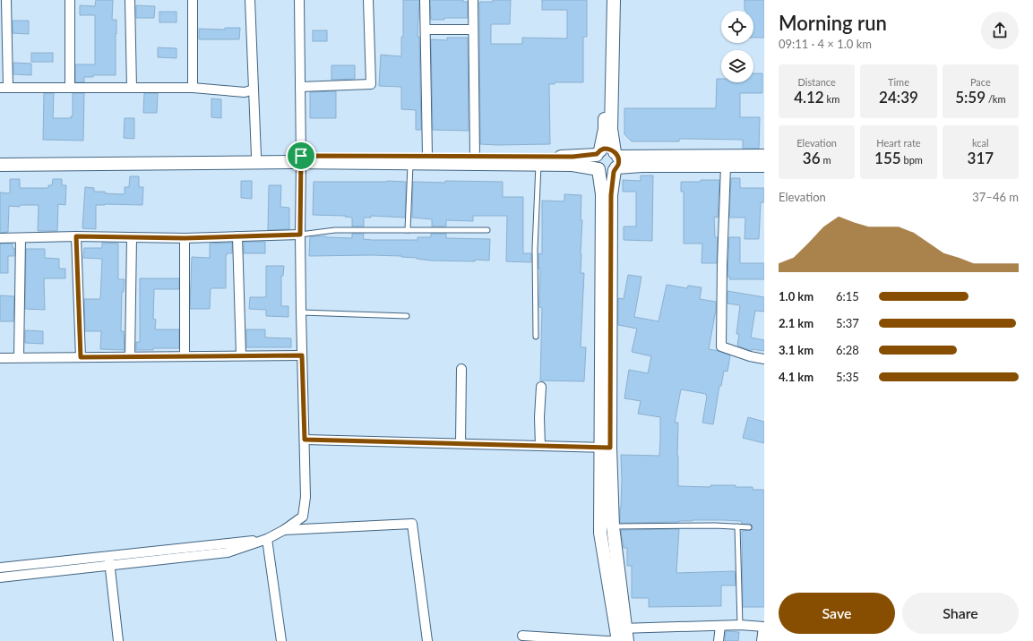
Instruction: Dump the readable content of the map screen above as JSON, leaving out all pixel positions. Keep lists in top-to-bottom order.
{
  "page": {
    "heading": ["Morning run", "09:11 · 4 × 1.0 km"],
    "stats": [
      ["Distance", "4.12 km"],
      ["Time", "24:39"],
      ["Pace", "5:59 /km"],
      ["Elevation", "36 m"],
      ["Heart rate", "155 bpm"],
      ["kcal", "317"]
    ],
    "chart": ["Elevation", "37–46 m"],
    "list": [
      {
        "name": "1.0 km",
        "note": "6:15"
      },
      {
        "name": "2.1 km",
        "note": "5:37"
      },
      {
        "name": "3.1 km",
        "note": "6:28"
      },
      {
        "name": "4.1 km",
        "note": "5:35"
      }
    ],
    "buttons": ["Save", "Share"]
  }
}
